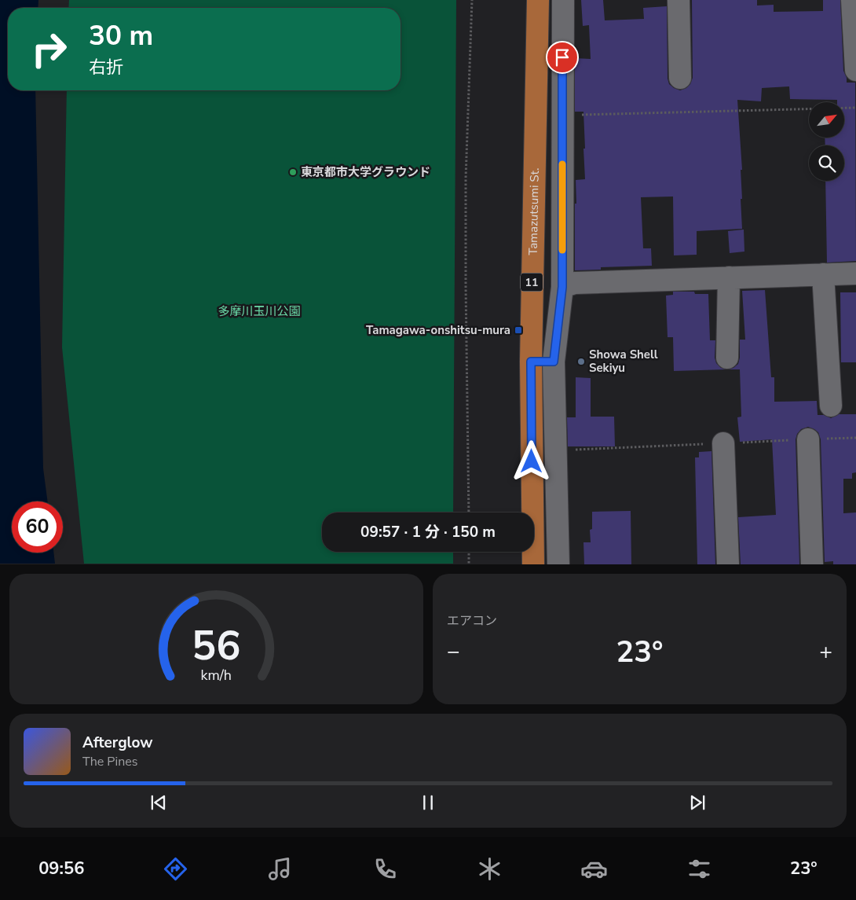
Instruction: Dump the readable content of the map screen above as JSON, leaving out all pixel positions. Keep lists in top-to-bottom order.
{
  "streets": {
    "main road": ["Tamazutsumi St.", "11"]
  },
  "parks": ["多摩川玉川公園"],
  "places": {
    "other": ["東京都市大学グラウンド", "Showa Shell Sekiyu"],
    "transit": ["Tamagawa-onshitsu-mura"]
  },
  "north": "top right",
  "page": {
    "turn": ["30 m", "右折"],
    "limit": "60",
    "trip": "09:57 · 1 分 · 150 m",
    "tile": "エアコン",
    "heat": ["−", "23°", "+"],
    "song": ["Afterglow", "The Pines"],
    "tabs": ["09:56", "23°"],
    "gauge": ["56", "km/h"]
  }
}
